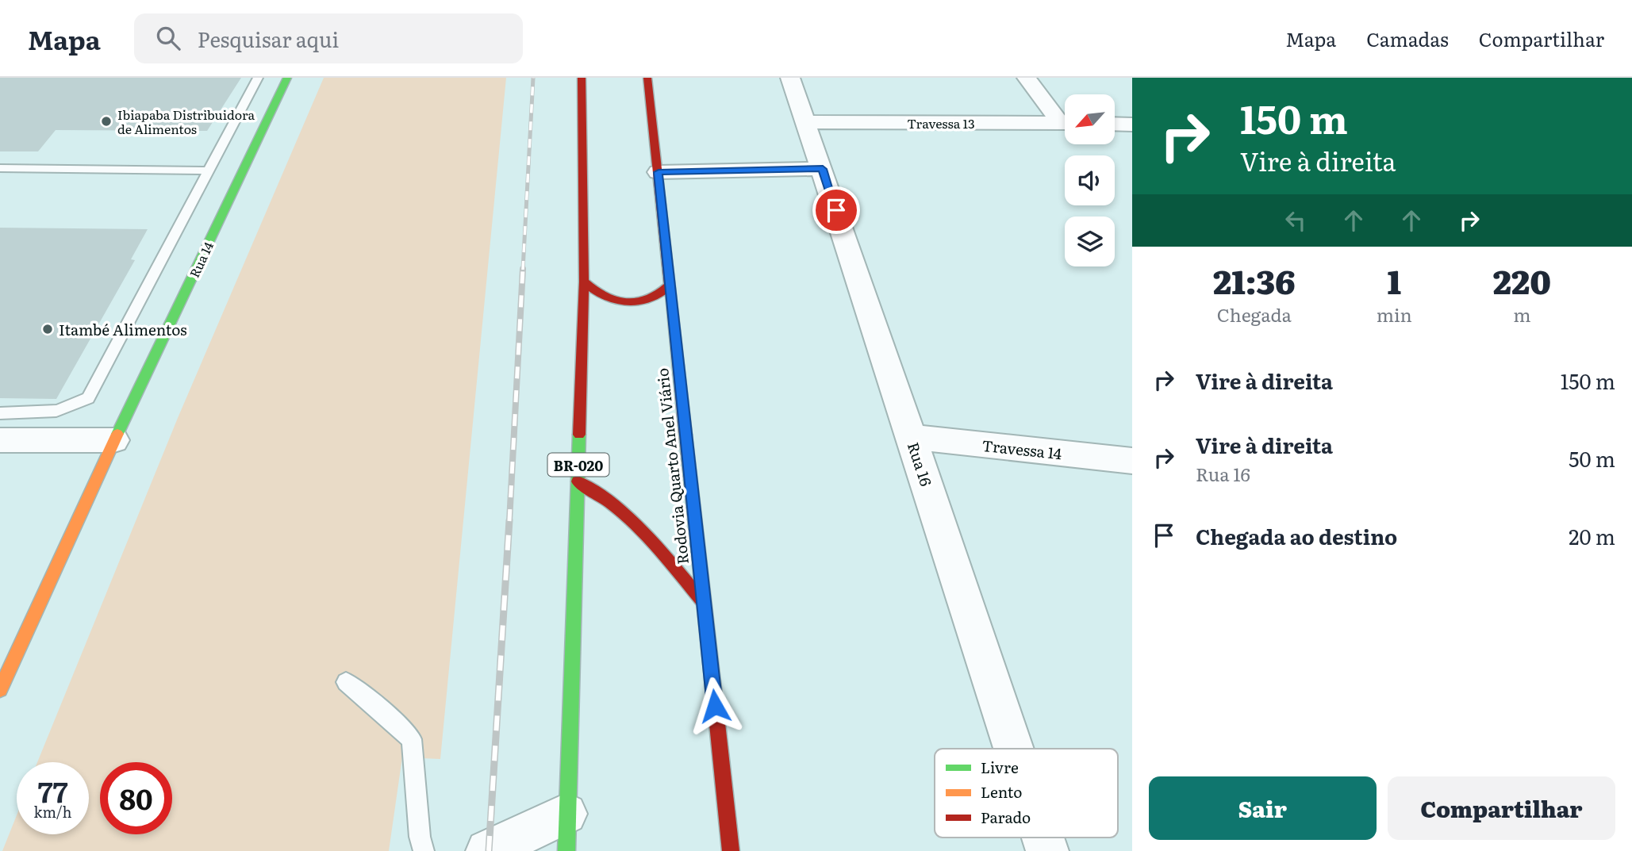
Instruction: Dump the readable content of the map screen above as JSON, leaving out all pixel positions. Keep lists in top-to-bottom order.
{
  "streets": {
    "main road": ["Rua 14", "BR-020", "Rodovia Quarto Anel Viário"],
    "street": ["Travessa 13", "Travessa 14", "Rua 16"]
  },
  "crossings": [
    ["Travessa 13", "Rua 16"],
    ["Travessa 14", "Rua 16"]
  ],
  "places": ["Ibiapaba Distribuidora de Alimentos", "Itambé Alimentos"],
  "legend": ["Livre", "Lento", "Parado"],
  "north": "bottom left",
  "page": {
    "header": "Mapa",
    "search": "Pesquisar aqui",
    "nav": ["Mapa", "Camadas", "Compartilhar"],
    "turn": ["150 m", "Vire à direita"],
    "eta": [
      "21:36",
      "Chegada",
      "1",
      "min",
      "220",
      "m"
    ],
    "list": [
      {
        "name": "Vire à direita",
        "value": "150 m"
      },
      {
        "name": "Vire à direita",
        "note": "Rua 16",
        "value": "50 m"
      },
      {
        "name": "Chegada ao destino",
        "value": "20 m"
      }
    ],
    "speed": "77 km/h",
    "limit": "80",
    "buttons": ["Sair", "Compartilhar"]
  }
}
